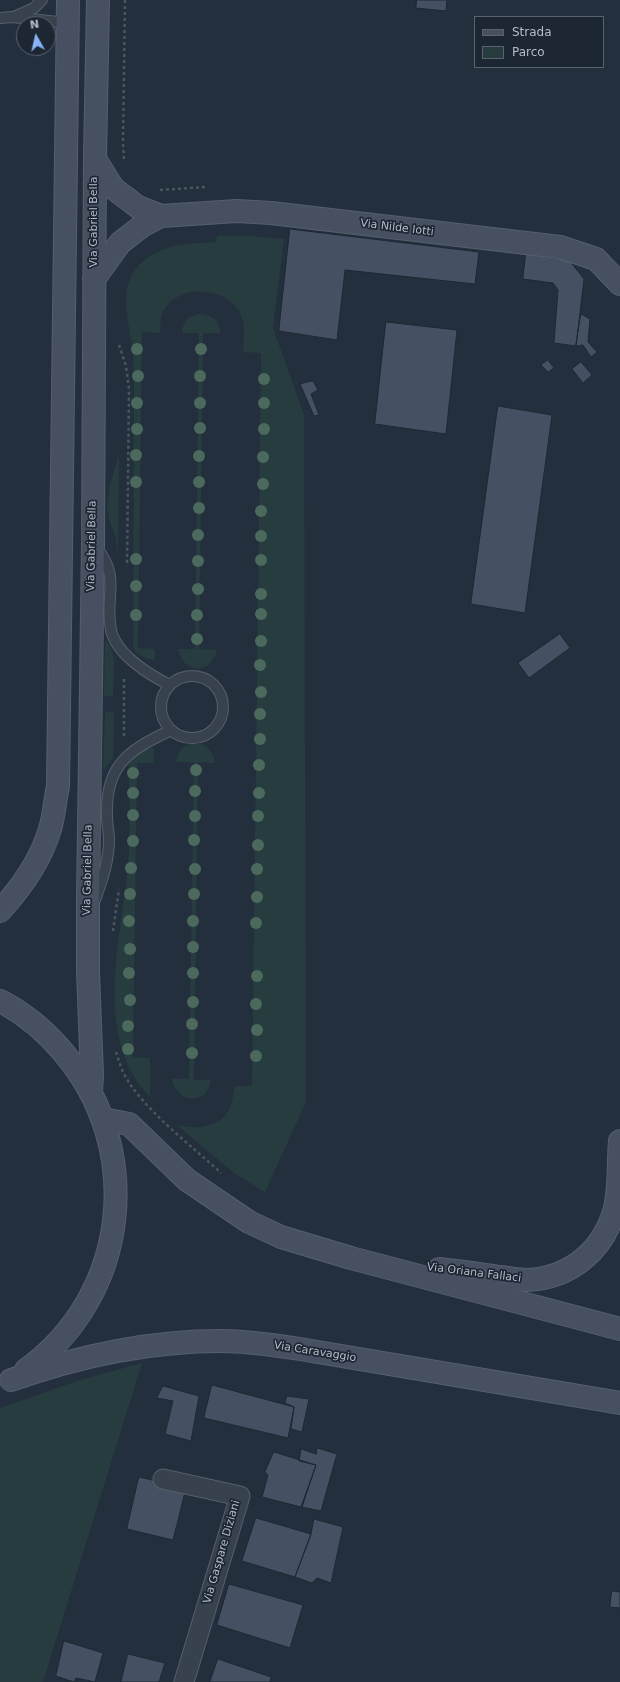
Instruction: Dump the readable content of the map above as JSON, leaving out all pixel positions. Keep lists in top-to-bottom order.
{
  "streets": {
    "street": [
      "Via Gabriel Bella",
      "Via Nilde Iotti",
      "Via Oriana Fallaci",
      "Via Caravaggio",
      "Via Gaspare Diziani"
    ]
  },
  "crossings": [
    ["Via Gabriel Bella", "Via Nilde Iotti"]
  ],
  "legend": ["Strada", "Parco"],
  "north": "top"
}
